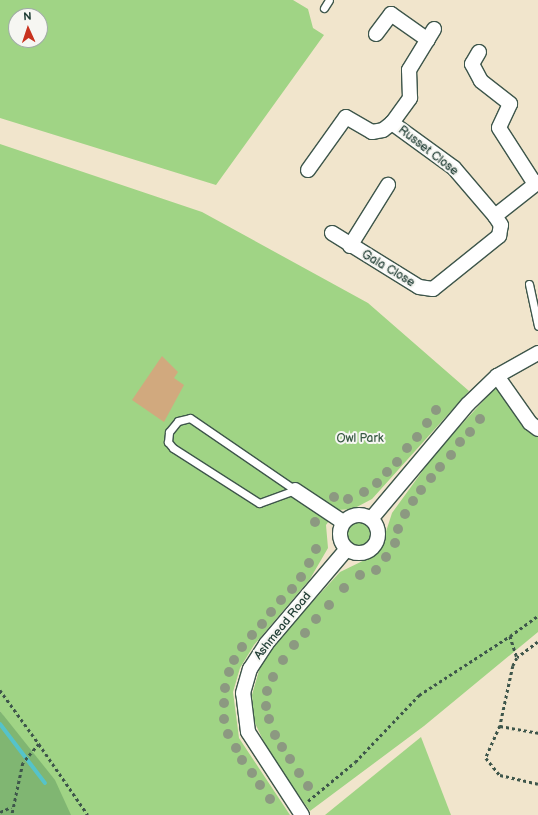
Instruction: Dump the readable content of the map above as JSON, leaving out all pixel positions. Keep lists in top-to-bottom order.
{
  "streets": {
    "street": ["Russet Close", "Gala Close", "Ashmead Road"]
  },
  "crossings": [
    ["Russet Close", "Gala Close"]
  ],
  "parks": ["Owl Park"],
  "north": "top"
}
